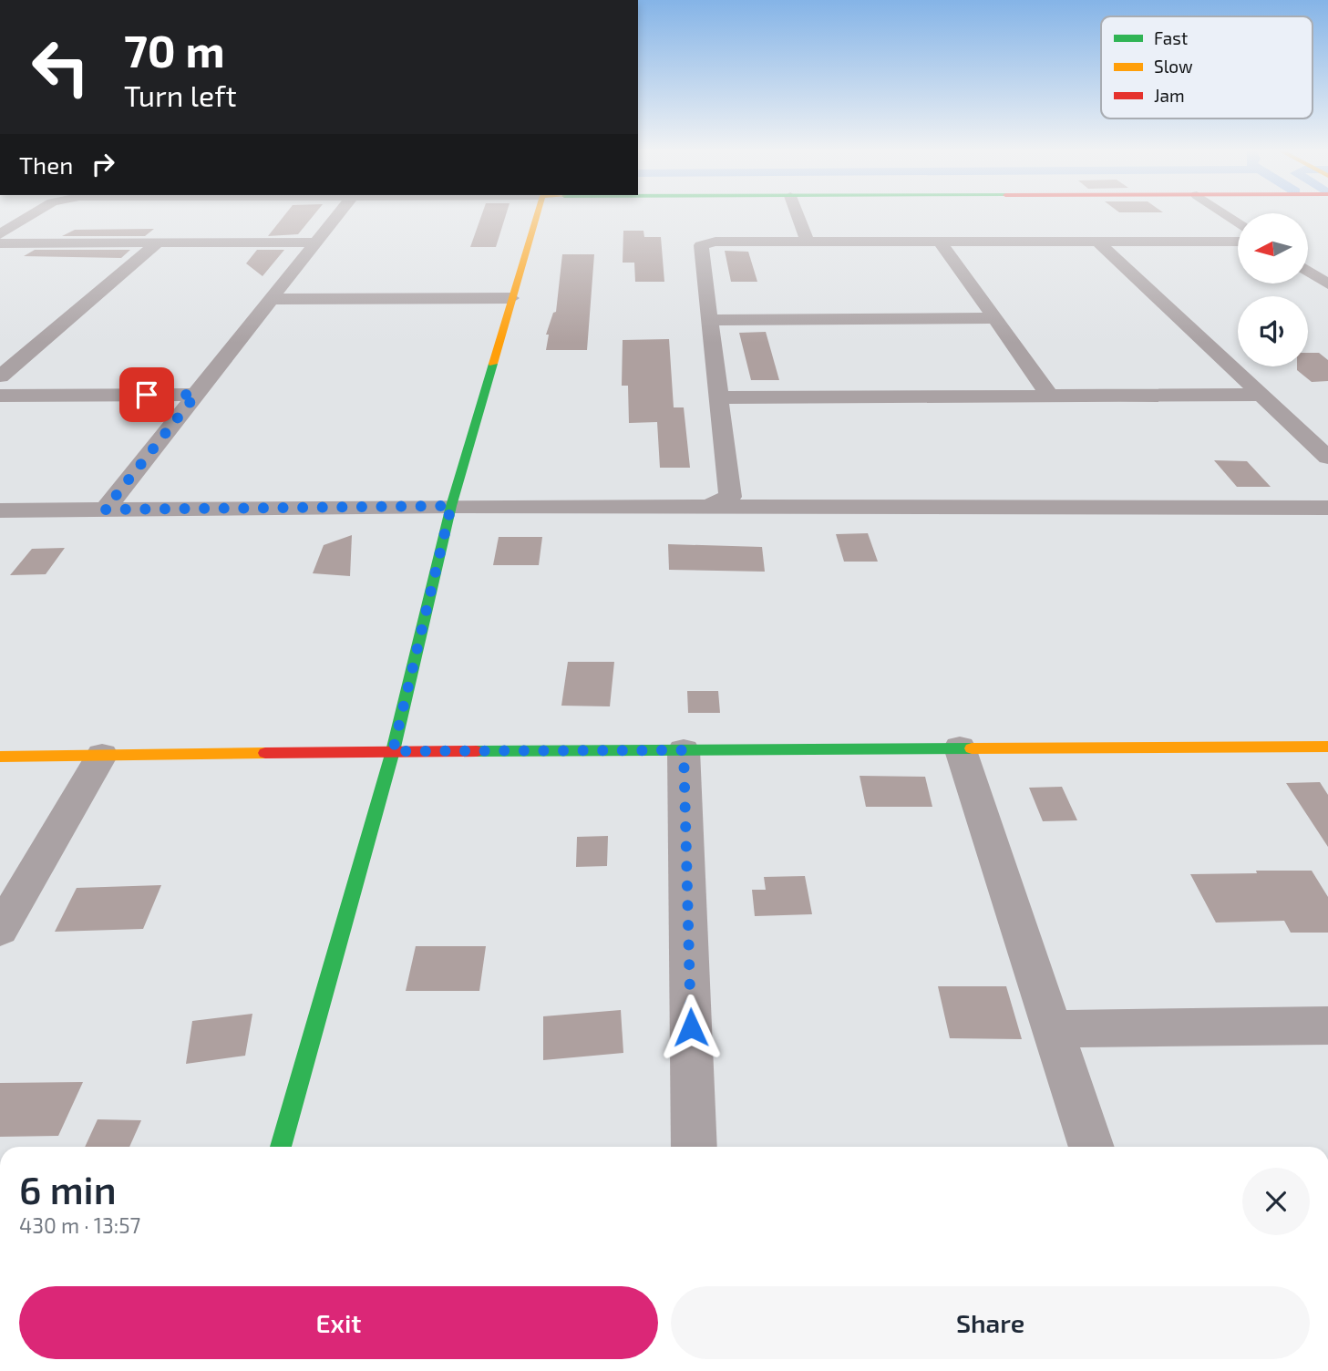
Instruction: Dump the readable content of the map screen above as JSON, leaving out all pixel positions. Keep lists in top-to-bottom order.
{
  "legend": ["Fast", "Slow", "Jam"],
  "north": "left",
  "page": {
    "turn": ["70 m", "Turn left"],
    "then": "Then",
    "heading": ["6 min", "430 m · 13:57"],
    "buttons": ["Exit", "Share"]
  }
}
